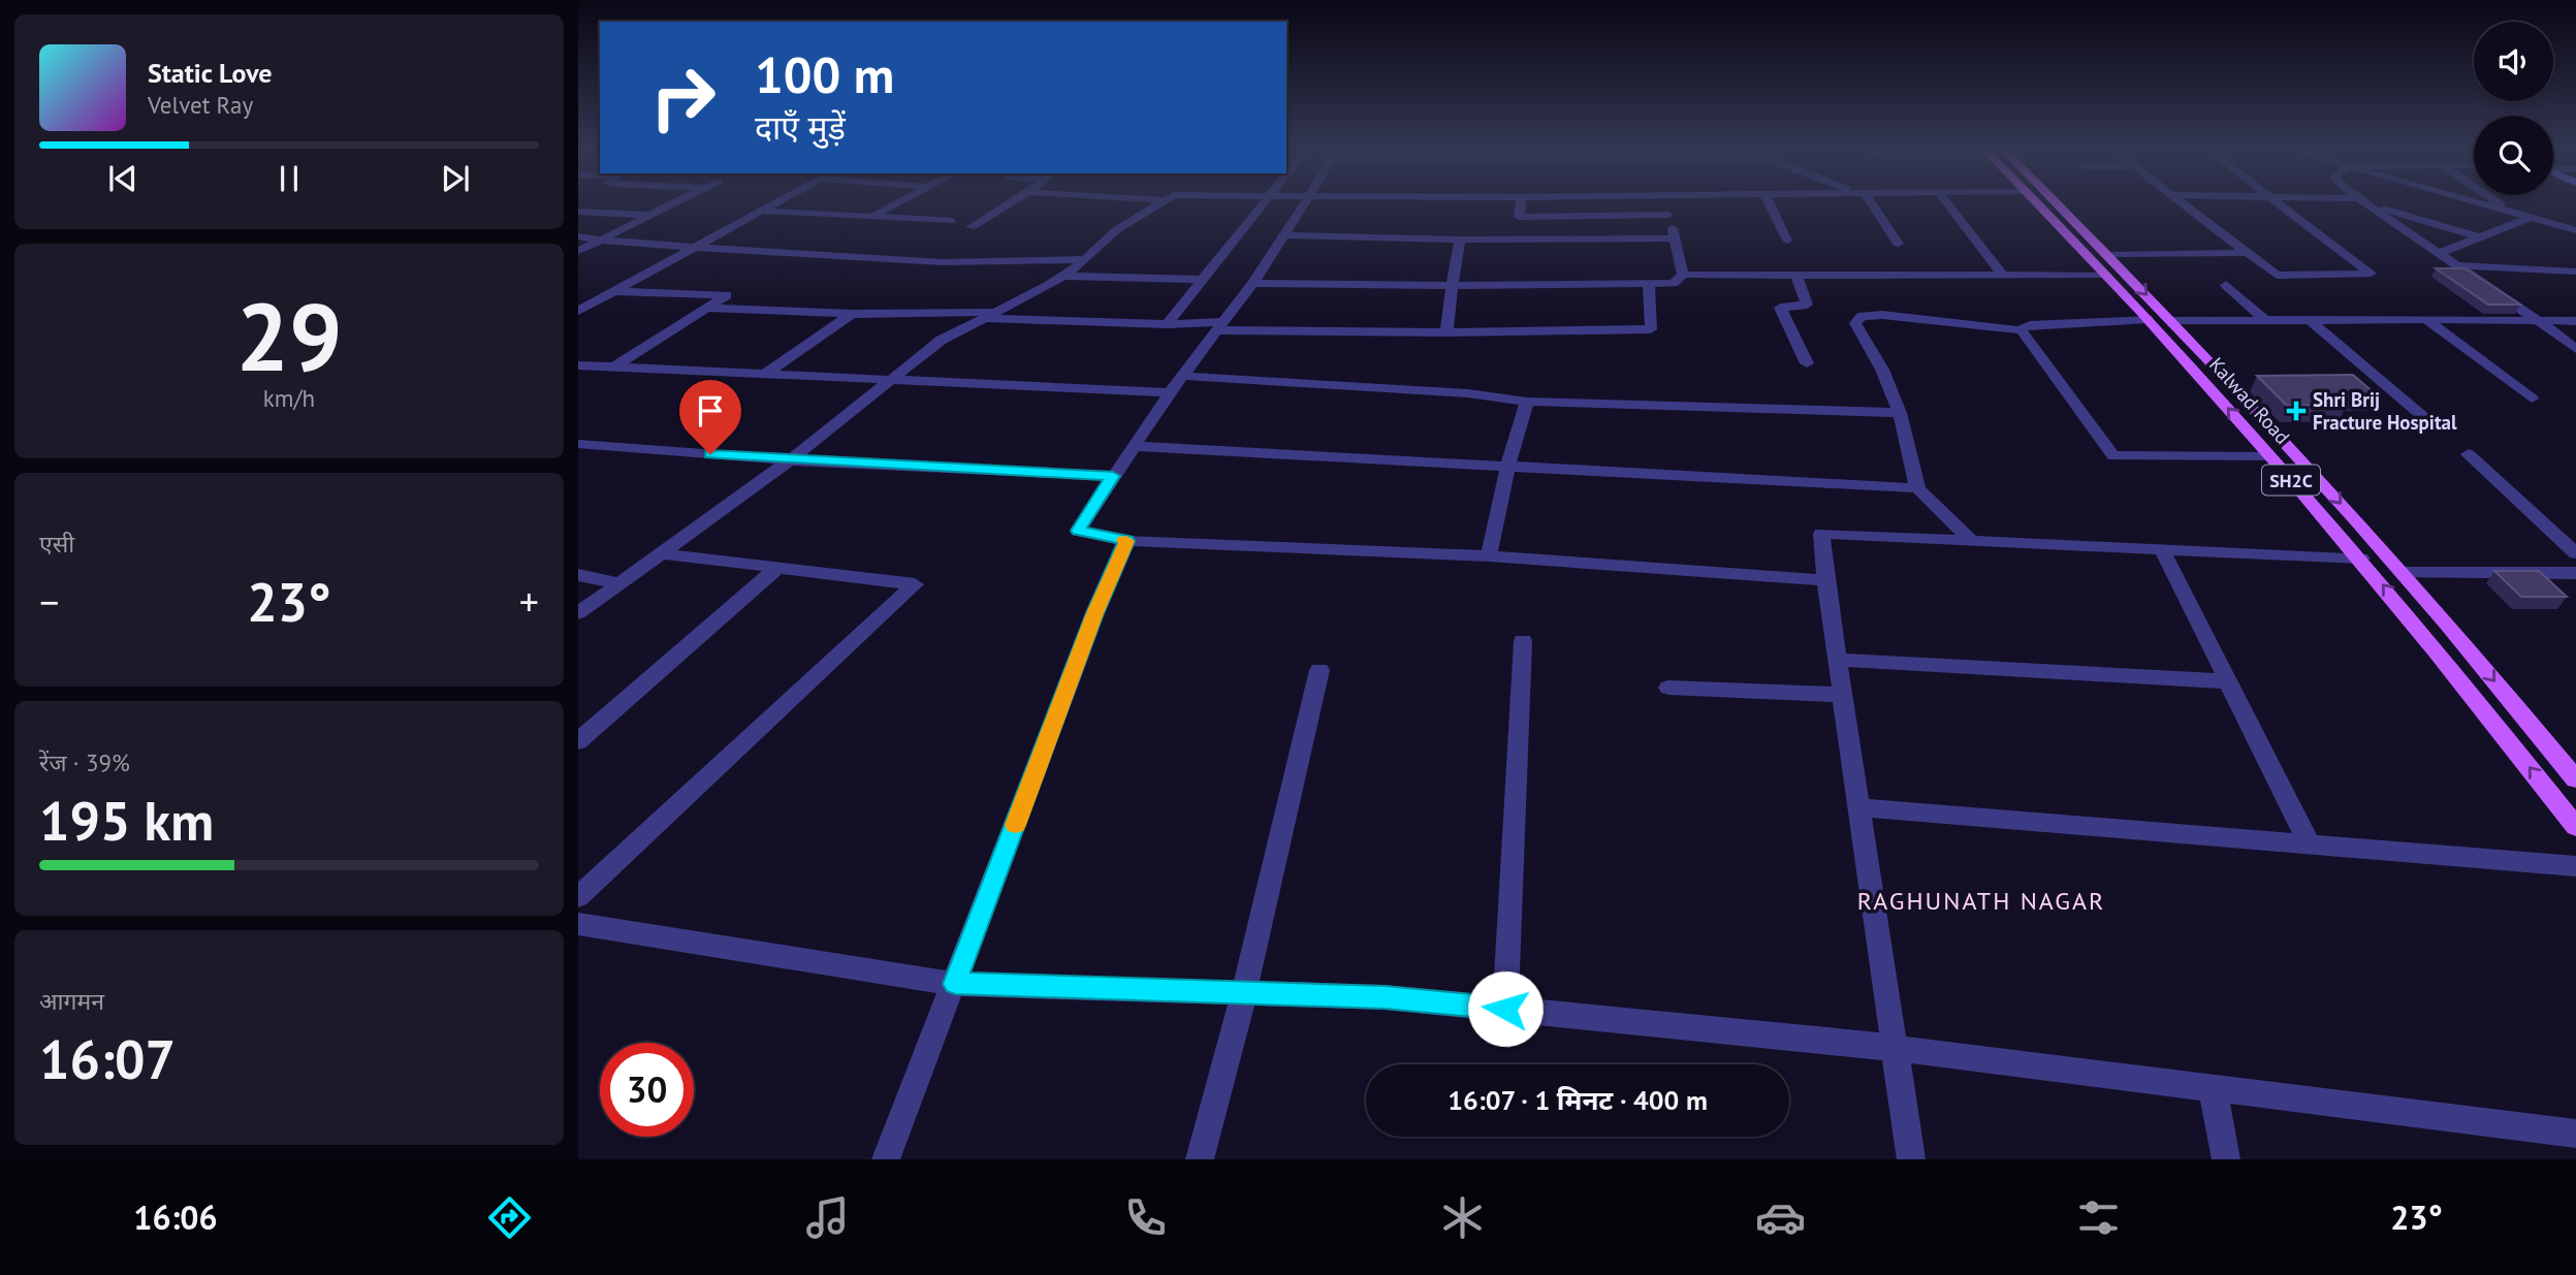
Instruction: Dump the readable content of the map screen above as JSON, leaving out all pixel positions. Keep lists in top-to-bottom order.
{
  "streets": {
    "main road": ["Kalwad Road", "SH2C"]
  },
  "districts": ["RAGHUNATH NAGAR"],
  "places": {
    "health": ["Shri Brij Fracture Hospital"]
  },
  "page": {
    "turn": ["100 m", "दाएँ मुड़ें"],
    "song": ["Static Love", "Velvet Ray"],
    "tile": [
      ["29", "km/h"],
      "एसी",
      ["रेंज · 39%", "195 km"],
      ["आगमन", "16:07"]
    ],
    "heat": ["−", "23°", "+"],
    "limit": "30",
    "trip": "16:07 · 1 मिनट · 400 m",
    "tabs": ["16:06", "23°"]
  }
}
